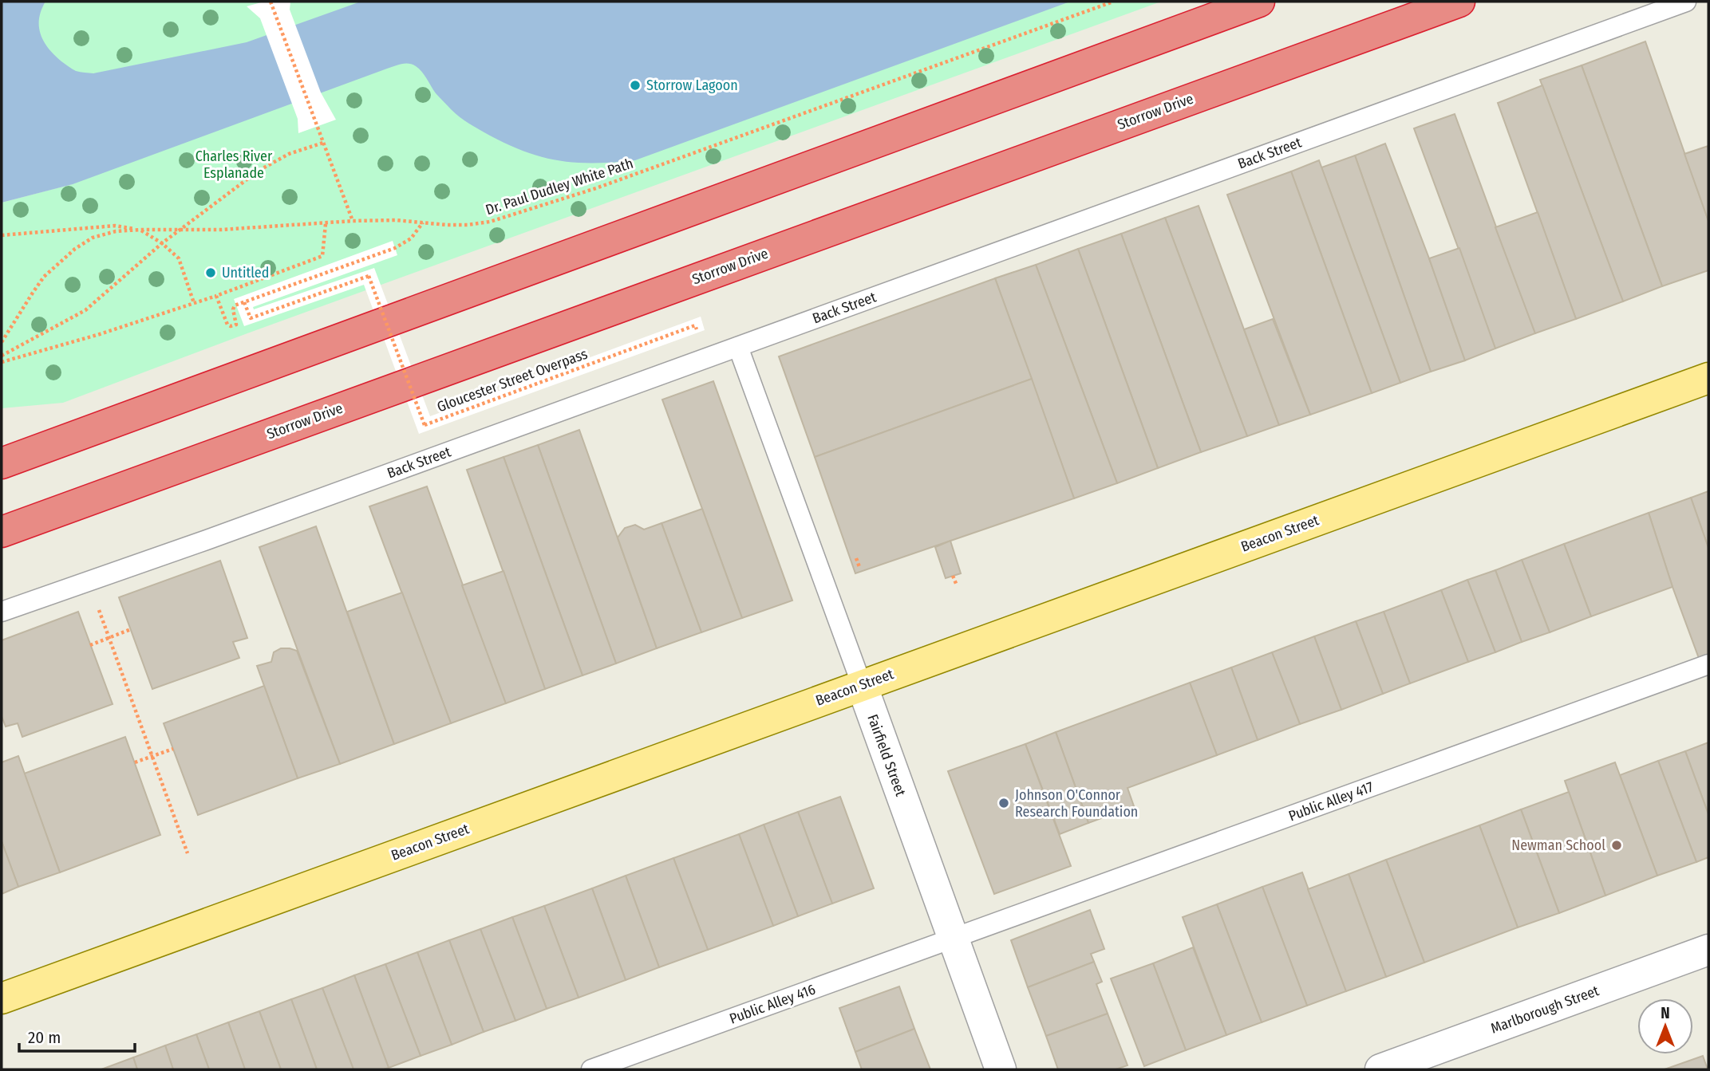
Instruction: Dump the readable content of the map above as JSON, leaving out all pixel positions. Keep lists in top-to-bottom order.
{
  "streets": {
    "highway": ["Storrow Drive"],
    "main road": ["Beacon Street"],
    "street": ["Fairfield Street", "Marlborough Street"],
    "lane": ["Back Street", "Public Alley 417", "Public Alley 416"],
    "path": ["Dr. Paul Dudley White Path", "Gloucester Street Overpass"]
  },
  "crossings": [
    ["Back Street", "Fairfield Street"],
    ["Beacon Street", "Fairfield Street"],
    ["Fairfield Street", "Public Alley 417"],
    ["Fairfield Street", "Public Alley 416"],
    ["Public Alley 417", "Public Alley 416"]
  ],
  "parks": ["Charles River Esplanade"],
  "places": [
    "Storrow Lagoon",
    "Untitled",
    "Johnson O'Connor Research Foundation",
    "Newman School"
  ],
  "scale_bar": "20 m",
  "north": "top"
}
